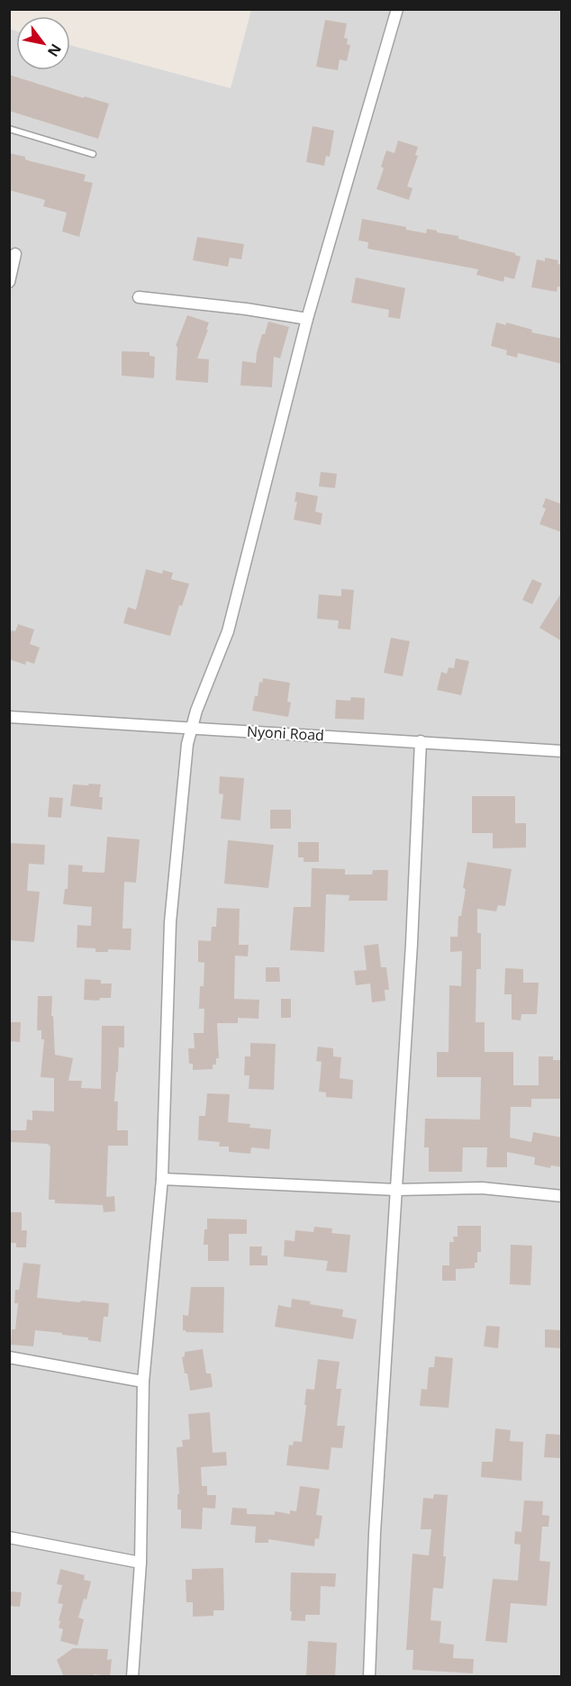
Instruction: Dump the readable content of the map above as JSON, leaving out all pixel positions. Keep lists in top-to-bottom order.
{
  "streets": {
    "street": ["Nyoni Road"]
  },
  "north": "bottom right"
}
